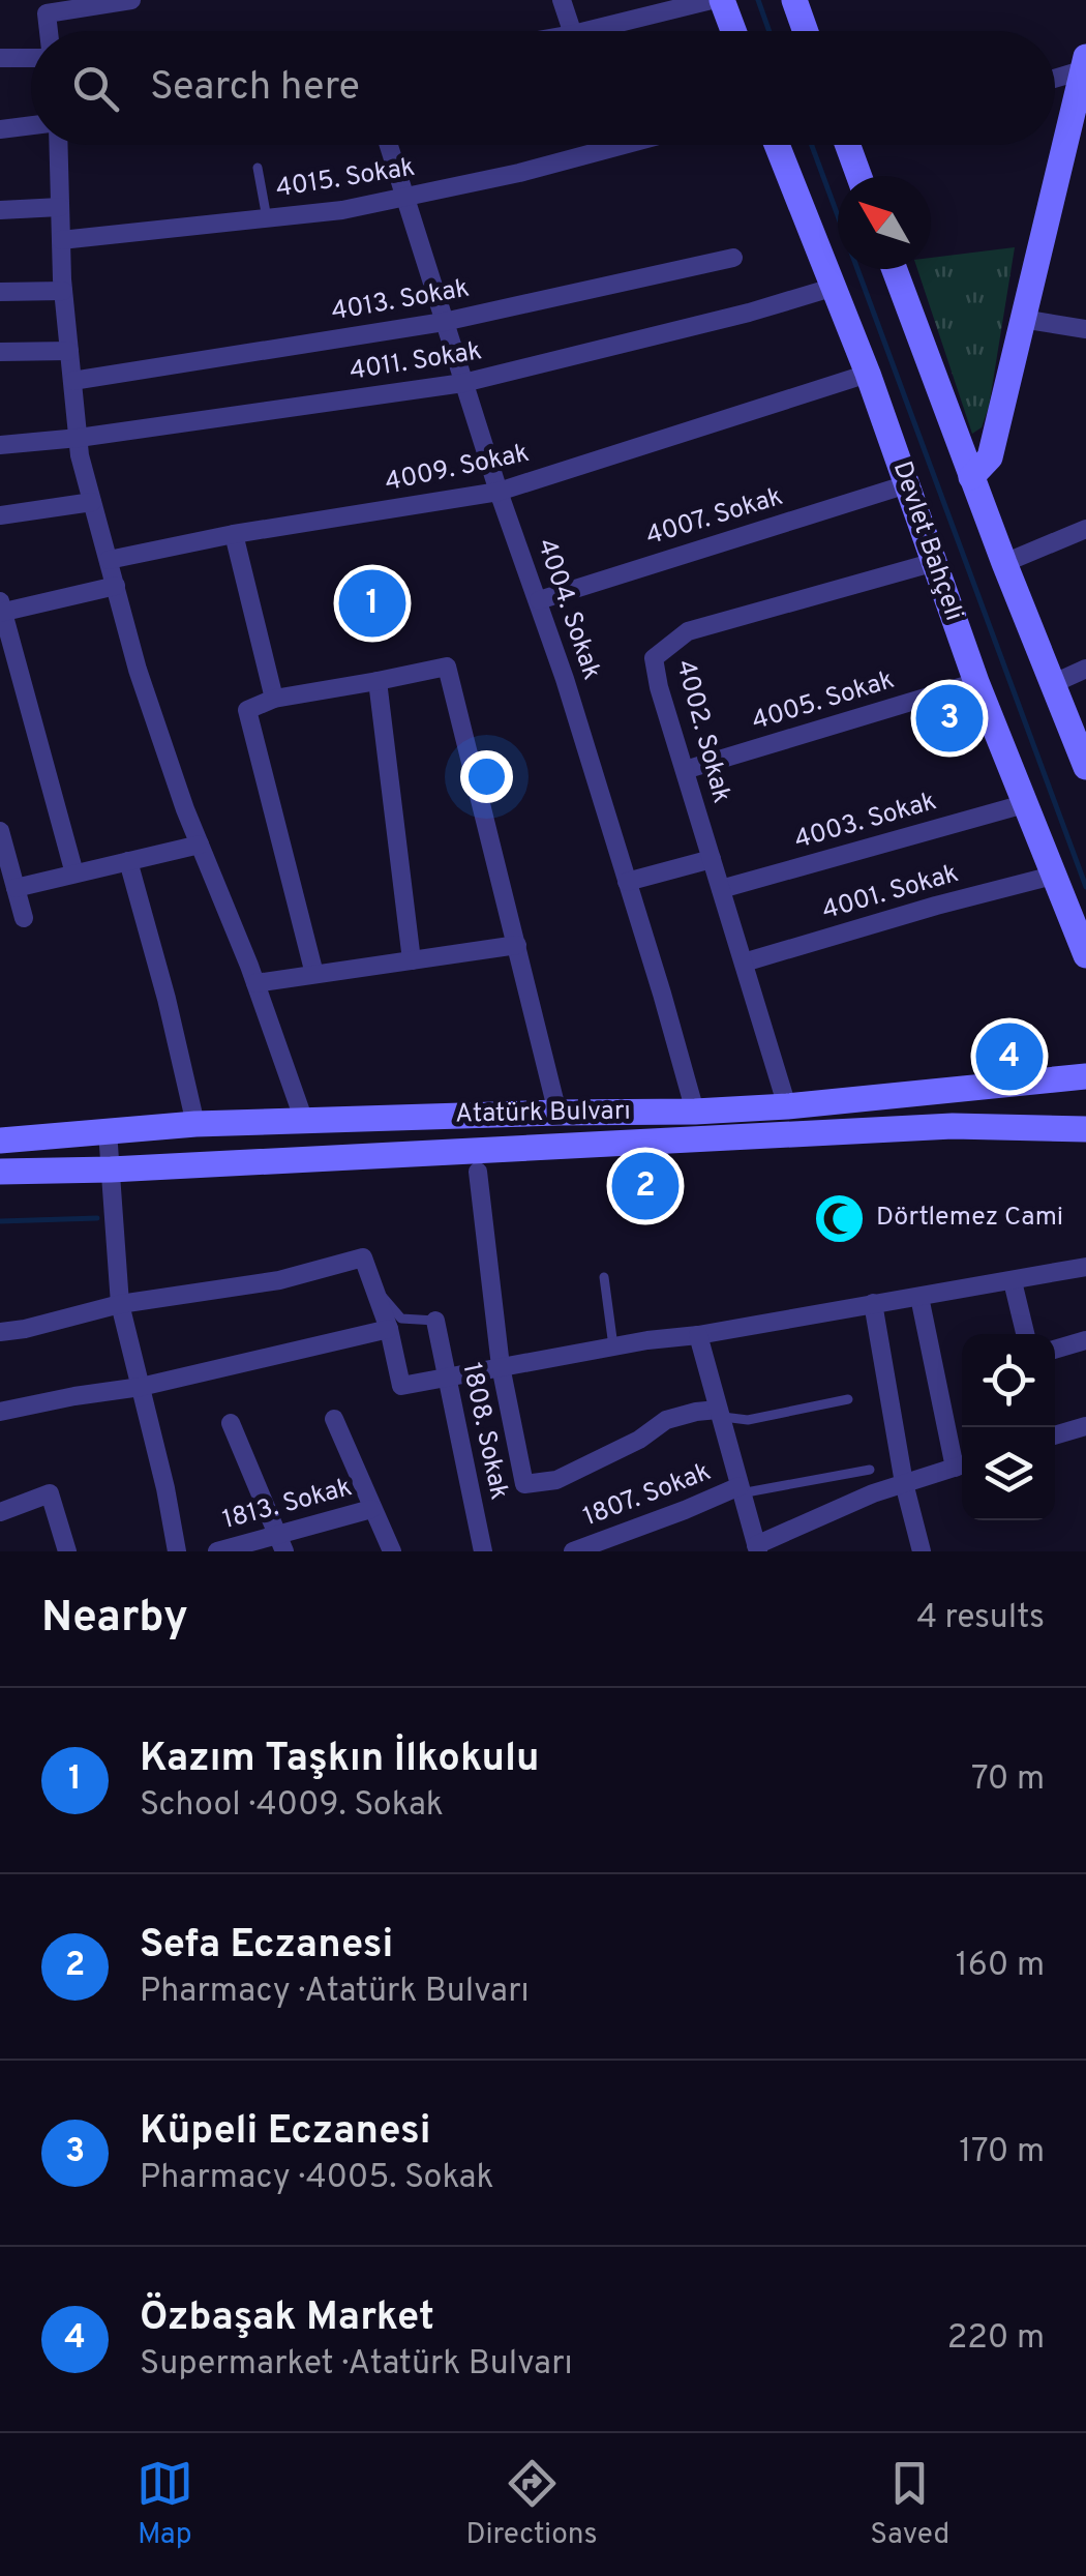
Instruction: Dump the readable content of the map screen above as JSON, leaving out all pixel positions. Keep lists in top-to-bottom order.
{
  "streets": {
    "main road": ["Devlet Bahçeli", "Atatürk Bulvarı"],
    "street": [
      "4015. Sokak",
      "4013. Sokak",
      "4011. Sokak",
      "4009. Sokak",
      "4007. Sokak",
      "4004. Sokak",
      "4005. Sokak",
      "4002. Sokak",
      "4003. Sokak",
      "4001. Sokak",
      "1808. Sokak",
      "1807. Sokak",
      "1813. Sokak"
    ]
  },
  "crossings": [
    ["4015. Sokak", "4004. Sokak"],
    ["4013. Sokak", "4004. Sokak"],
    ["4011. Sokak", "Devlet Bahçeli"],
    ["4011. Sokak", "4004. Sokak"],
    ["4009. Sokak", "Devlet Bahçeli"],
    ["4009. Sokak", "4004. Sokak"],
    ["4007. Sokak", "Devlet Bahçeli"],
    ["4007. Sokak", "4004. Sokak"],
    ["Devlet Bahçeli", "4005. Sokak"],
    ["Devlet Bahçeli", "4002. Sokak"],
    ["Devlet Bahçeli", "4003. Sokak"],
    ["Devlet Bahçeli", "4001. Sokak"],
    ["4004. Sokak", "Atatürk Bulvarı"],
    ["4005. Sokak", "4002. Sokak"],
    ["4002. Sokak", "4003. Sokak"],
    ["4002. Sokak", "4001. Sokak"],
    ["4002. Sokak", "Atatürk Bulvarı"]
  ],
  "places": {
    "mosque": ["Dörtlemez Cami"]
  },
  "north": "top left",
  "page": {
    "search": "Search here",
    "pins": [
      "1",
      "3",
      "4",
      "2"
    ],
    "heading": ["Nearby", "4 results"],
    "list": [
      {
        "mark": "1",
        "name": "Kazım Taşkın İlkokulu",
        "note": "School · 4009. Sokak",
        "value": "70 m"
      },
      {
        "mark": "2",
        "name": "Sefa Eczanesi",
        "note": "Pharmacy · Atatürk Bulvarı",
        "value": "160 m"
      },
      {
        "mark": "3",
        "name": "Küpeli Eczanesi",
        "note": "Pharmacy · 4005. Sokak",
        "value": "170 m"
      },
      {
        "mark": "4",
        "name": "Özbaşak Market",
        "note": "Supermarket · Atatürk Bulvarı",
        "value": "220 m"
      }
    ],
    "nav": ["Map", "Directions", "Saved"]
  }
}
